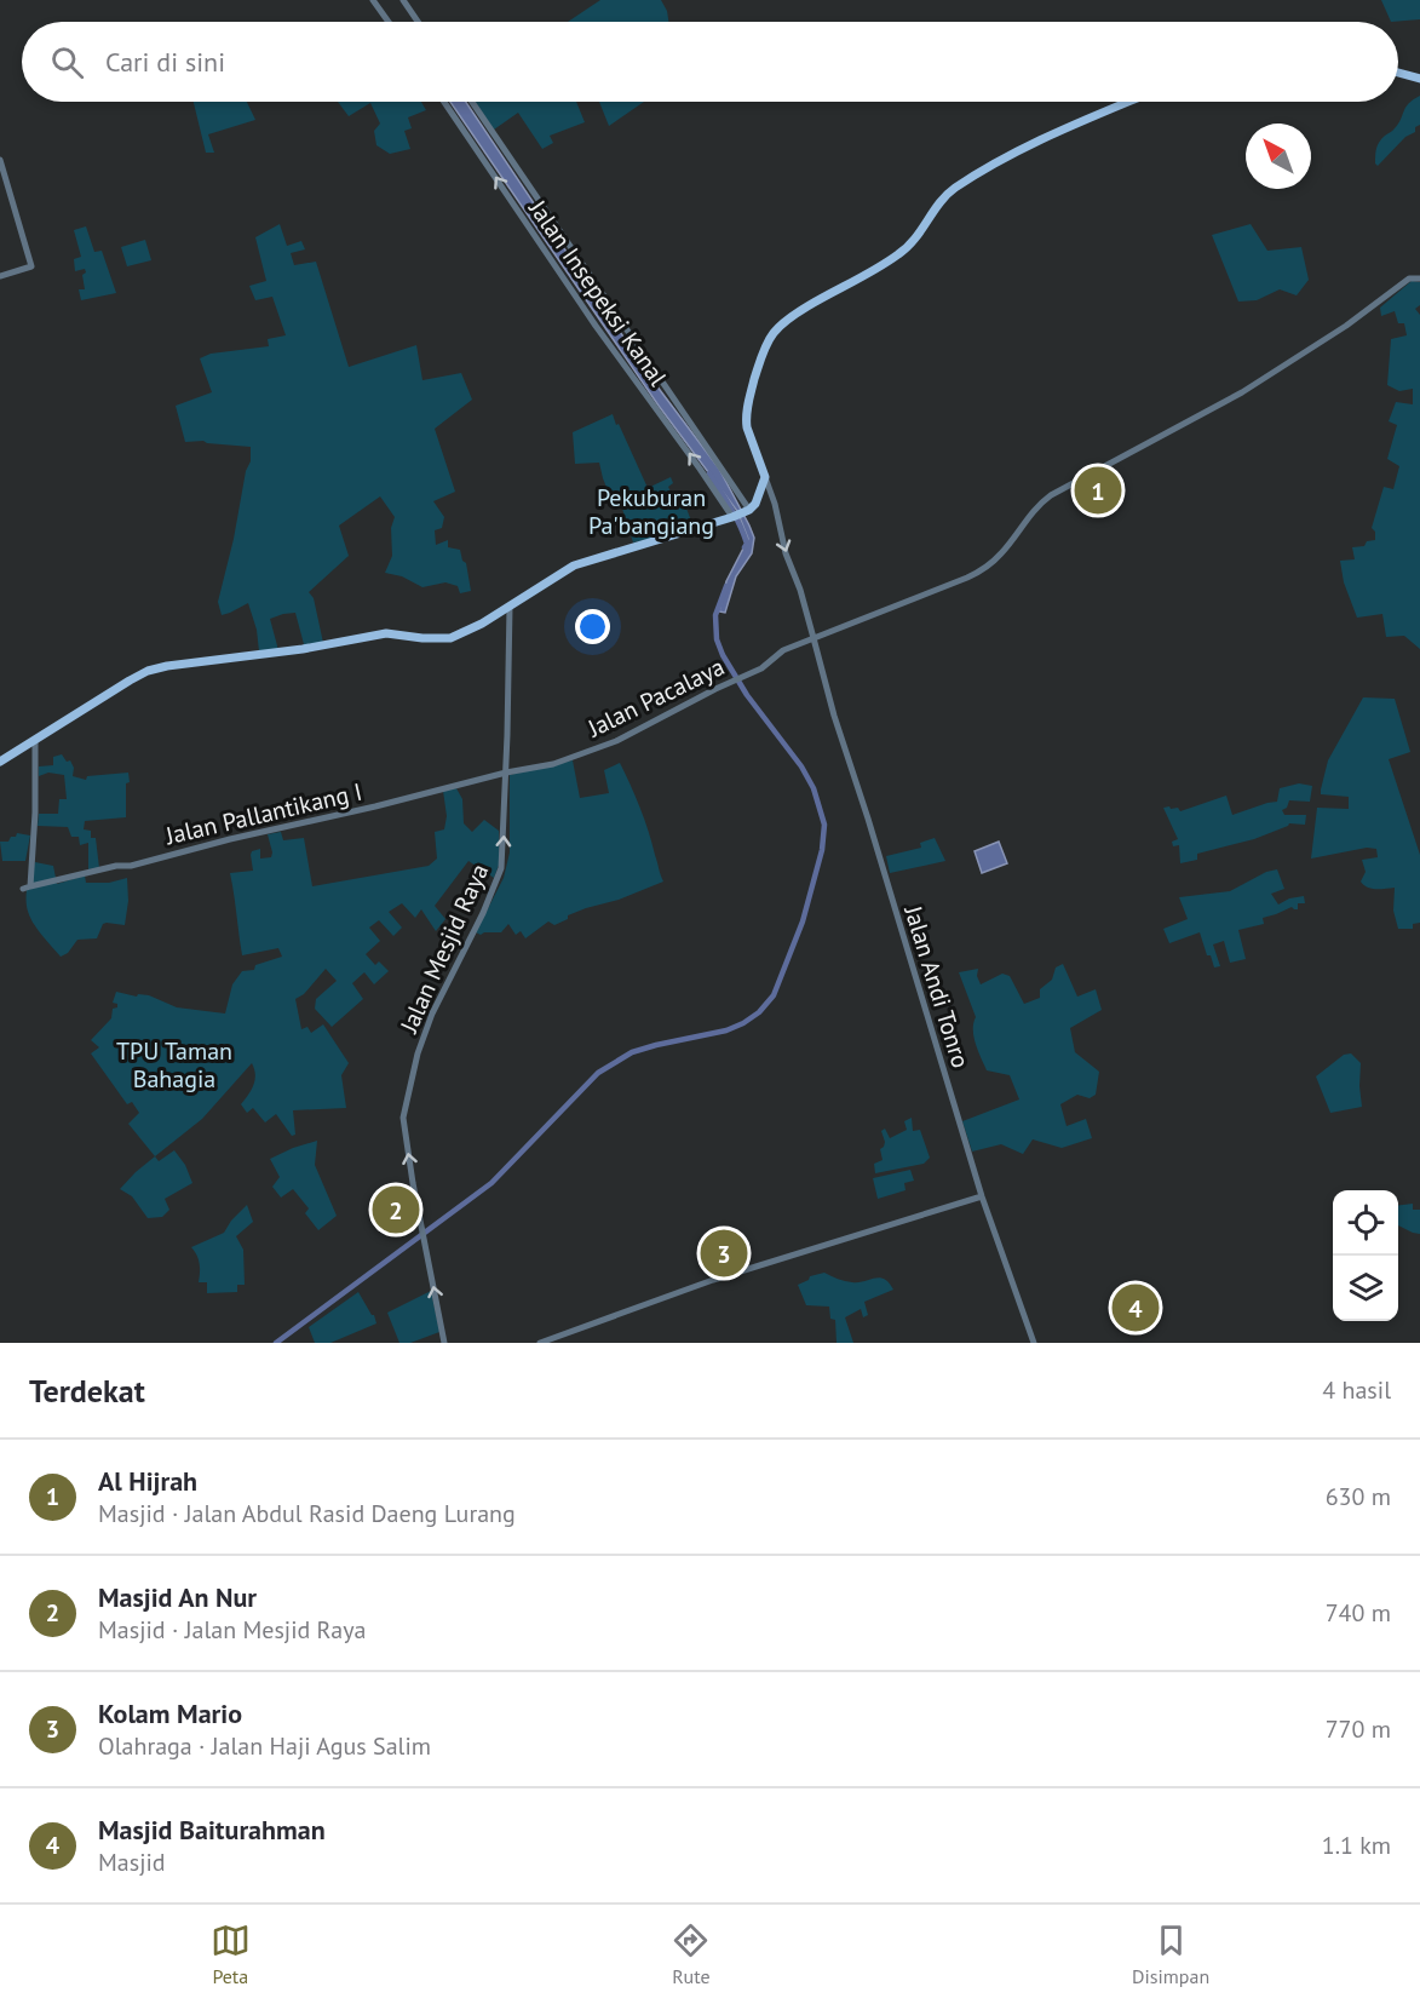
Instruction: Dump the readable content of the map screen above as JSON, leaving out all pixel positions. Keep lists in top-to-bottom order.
{
  "streets": {
    "street": [
      "Jalan Insepeksi Kanal",
      "Jalan Pacalaya",
      "Jalan Pallantikang I",
      "Jalan Mesjid Raya",
      "Jalan Andi Tonro"
    ]
  },
  "crossings": [
    ["Jalan Pacalaya", "Jalan Pallantikang I"],
    ["Jalan Pacalaya", "Jalan Mesjid Raya"],
    ["Jalan Pacalaya", "Jalan Andi Tonro"],
    ["Jalan Pallantikang I", "Jalan Mesjid Raya"]
  ],
  "one_way": ["Jalan Mesjid Raya"],
  "parks": ["Pekuburan Pa'bangiang", "TPU Taman Bahagia"],
  "north": "top left",
  "page": {
    "search": "Cari di sini",
    "pins": [
      "1",
      "2",
      "3",
      "4"
    ],
    "heading": ["Terdekat", "4 hasil"],
    "list": [
      {
        "mark": "1",
        "name": "Al Hijrah",
        "note": "Masjid · Jalan Abdul Rasid Daeng Lurang",
        "value": "630 m"
      },
      {
        "mark": "2",
        "name": "Masjid An Nur",
        "note": "Masjid · Jalan Mesjid Raya",
        "value": "740 m"
      },
      {
        "mark": "3",
        "name": "Kolam Mario",
        "note": "Olahraga · Jalan Haji Agus Salim",
        "value": "770 m"
      },
      {
        "mark": "4",
        "name": "Masjid Baiturahman",
        "note": "Masjid",
        "value": "1.1 km"
      }
    ],
    "nav": ["Peta", "Rute", "Disimpan"]
  }
}
